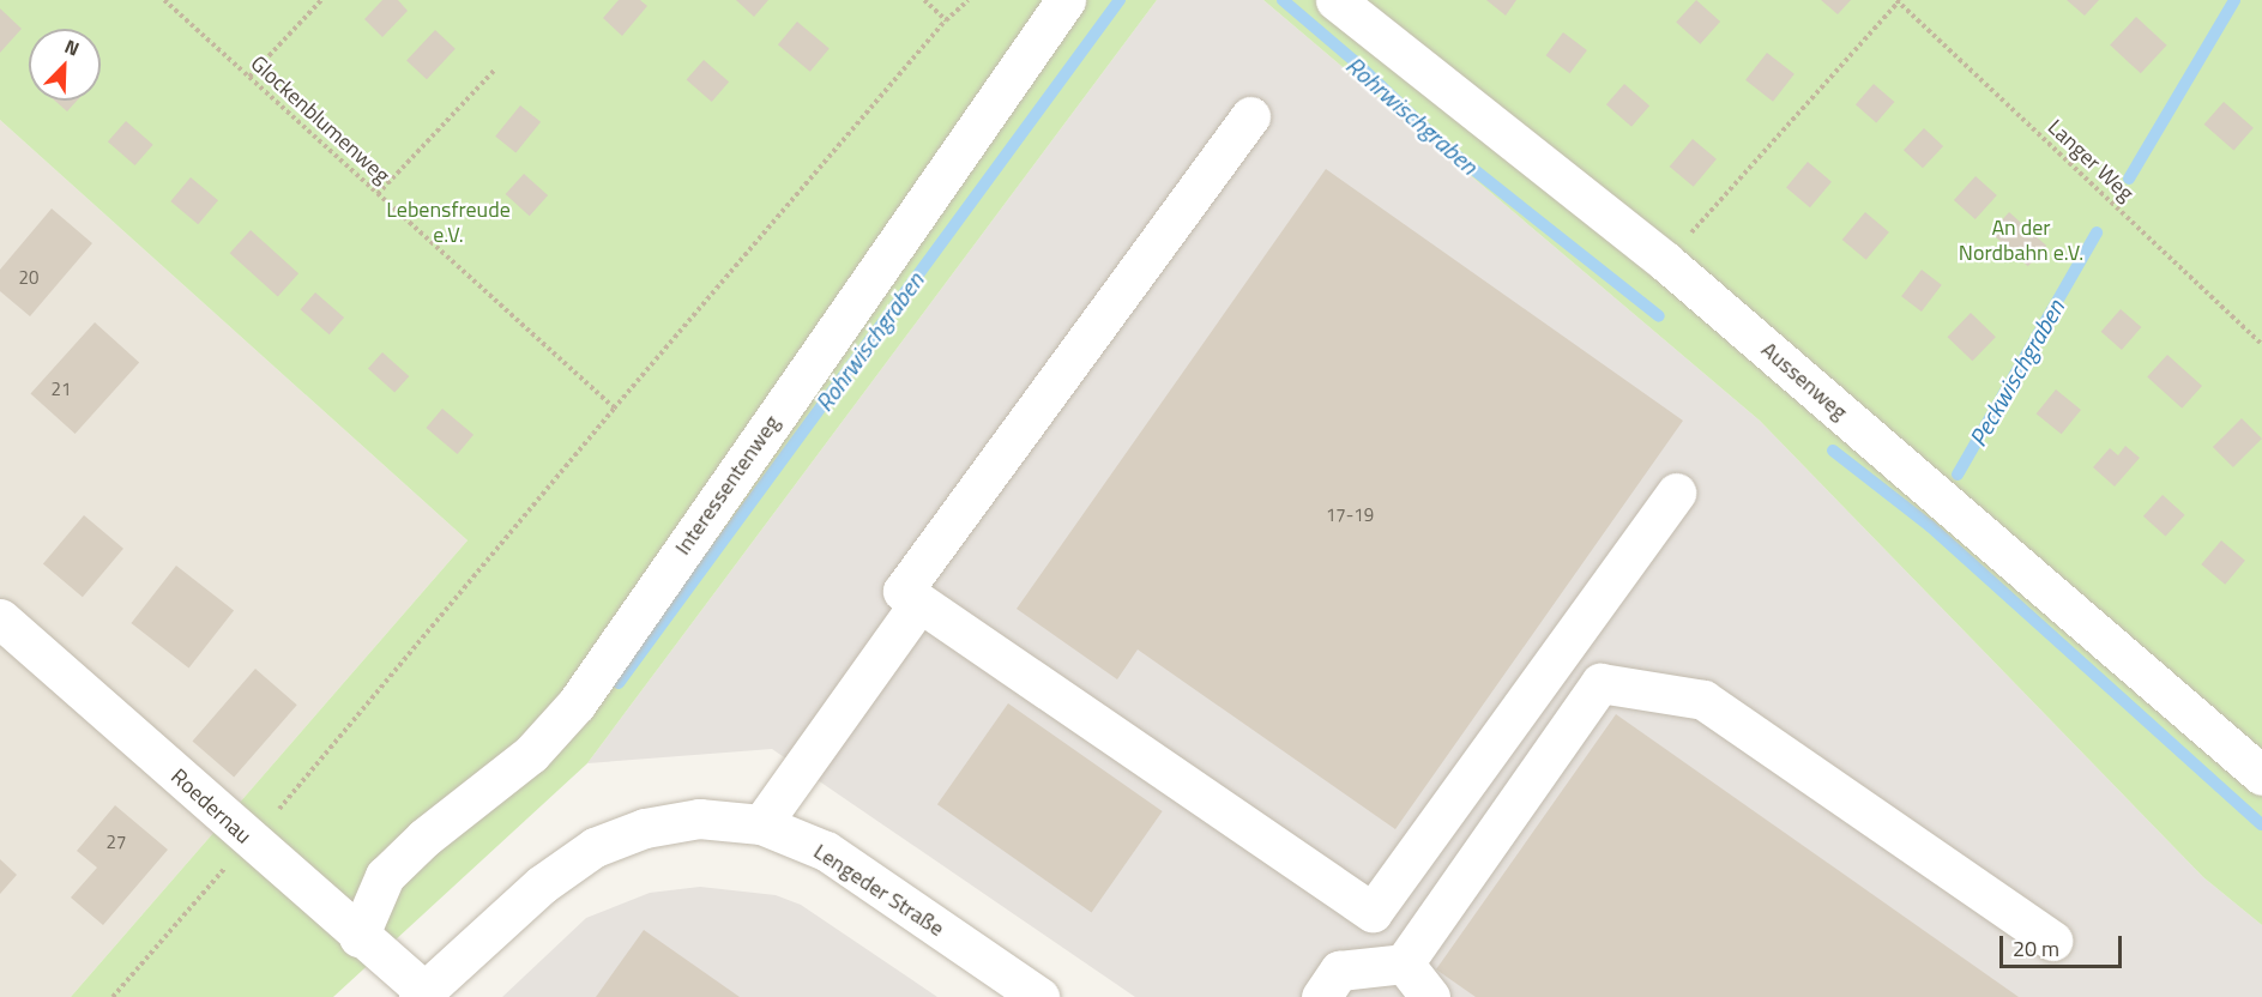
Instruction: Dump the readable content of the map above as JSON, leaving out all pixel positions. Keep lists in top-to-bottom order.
{
  "streets": {
    "street": [
      "Aussenweg",
      "Interessentenweg",
      "Roedernau",
      "Lengeder Straße"
    ],
    "path": ["Glockenblumenweg", "Langer Weg"]
  },
  "crossings": [
    ["Interessentenweg", "Roedernau"],
    ["Roedernau", "Lengeder Straße"]
  ],
  "water": ["Rohrwischgraben", "Peckwischgraben"],
  "parks": ["Lebensfreude e.V.", "An der Nordbahn e.V."],
  "house_numbers": [
    "20",
    "21",
    "17-19",
    "27"
  ],
  "scale_bar": "20 m",
  "north": "top right"
}
